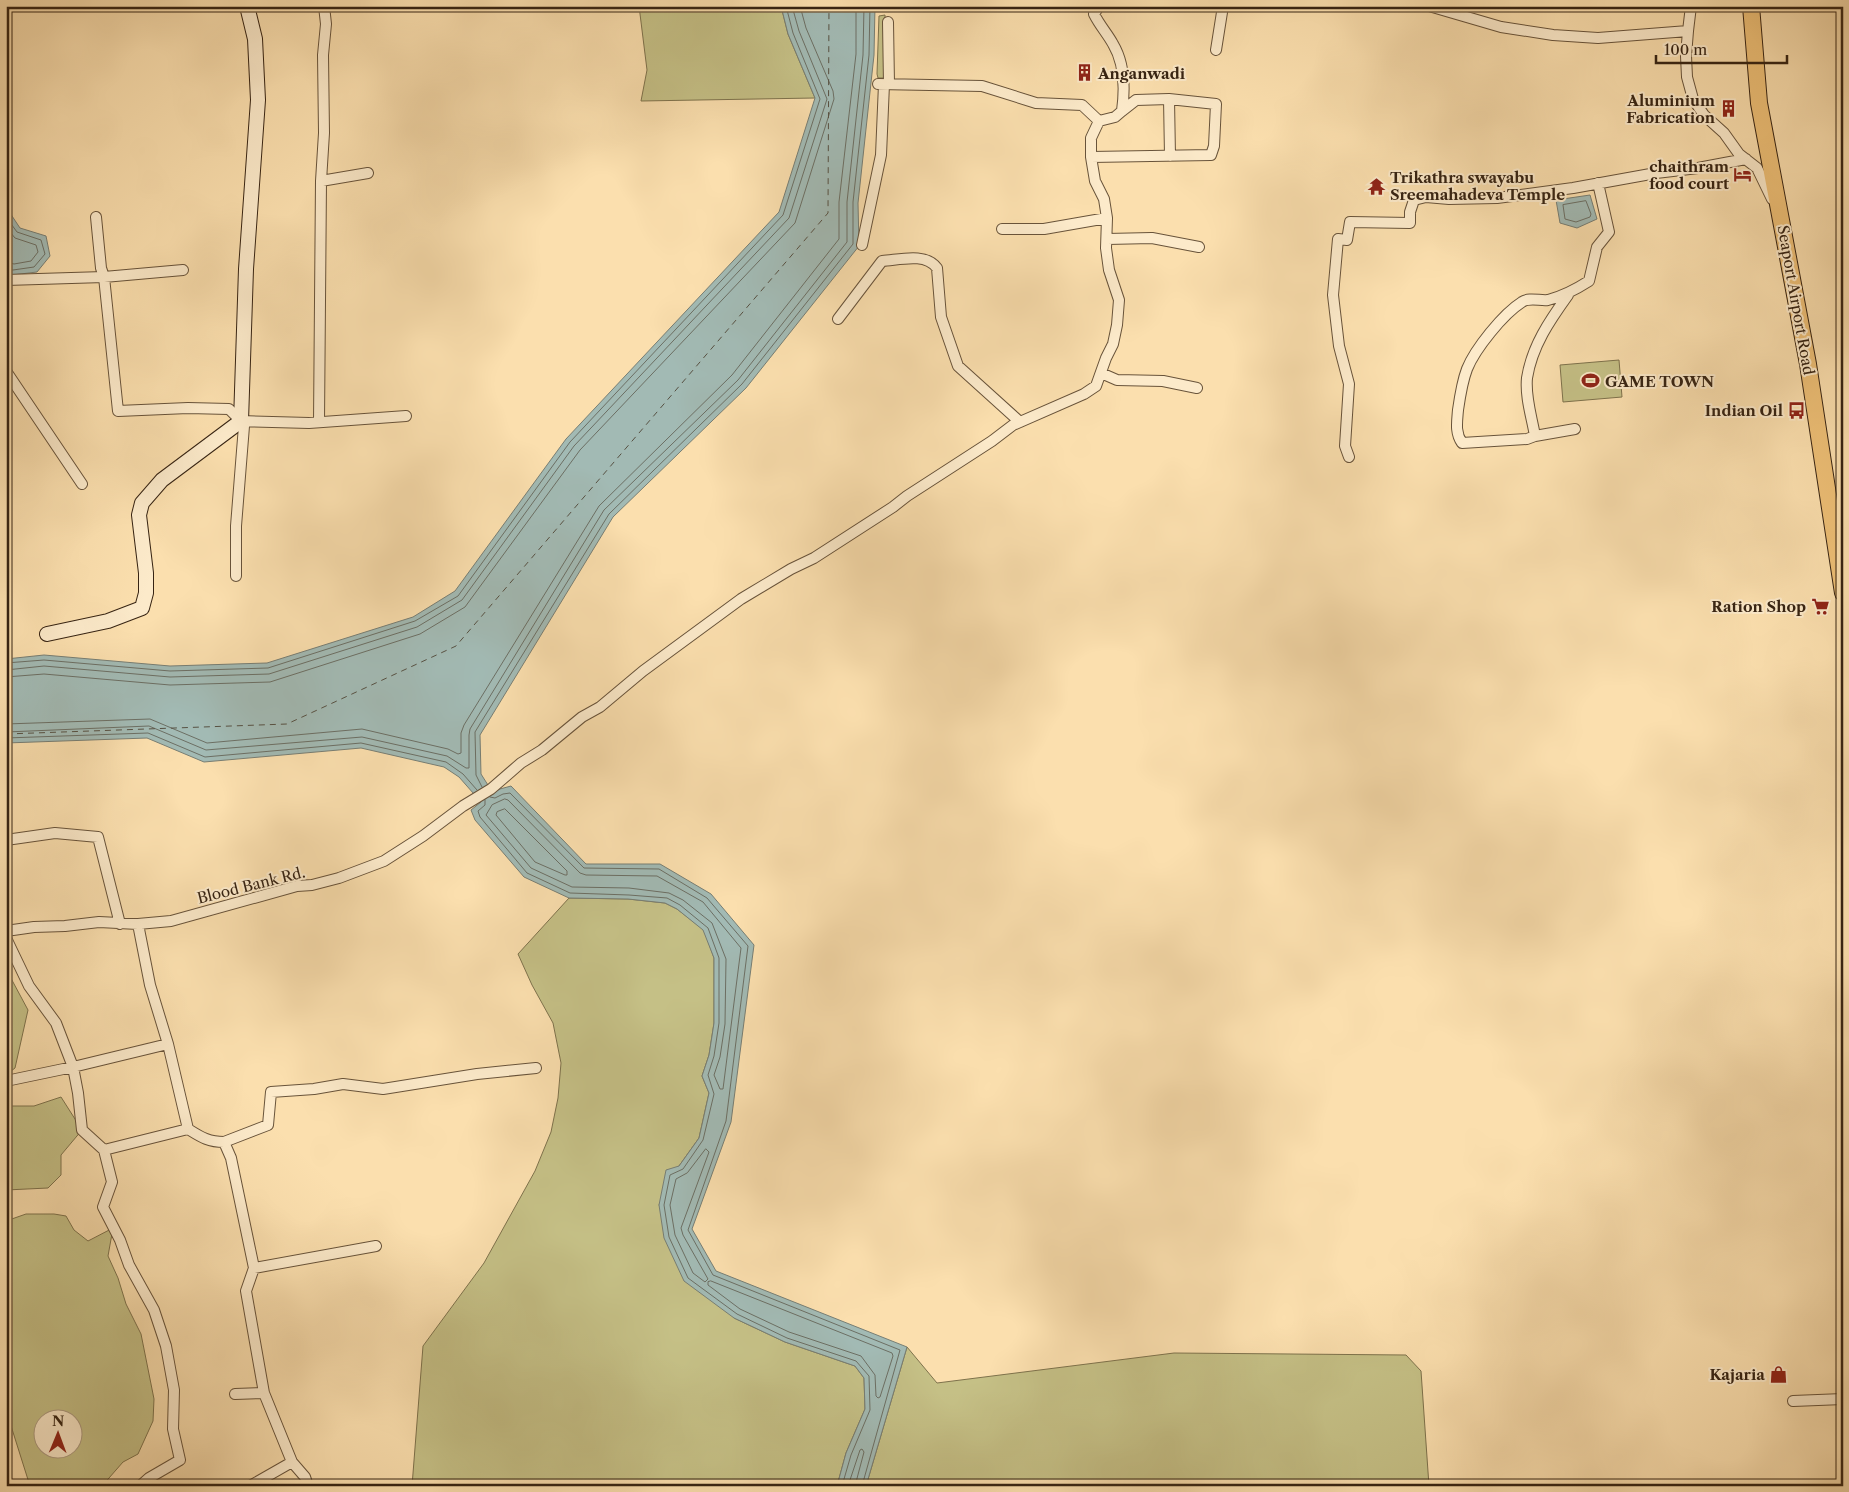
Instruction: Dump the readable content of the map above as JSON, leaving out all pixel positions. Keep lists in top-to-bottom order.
{
  "streets": {
    "main road": ["Seaport Airport Road"],
    "street": ["Blood Bank Rd."]
  },
  "places": {
    "building": ["Anganwadi", "Aluminium Fabrication"],
    "hotel": ["chaithram food court"],
    "temple": ["Trikathra swayabu Sreemahadeva Temple"],
    "sports": ["GAME TOWN"],
    "bus stop": ["Indian Oil"],
    "supermarket": ["Ration Shop"],
    "shop": ["Kajaria"]
  },
  "scale_bar": "100 m",
  "north": "top"
}
